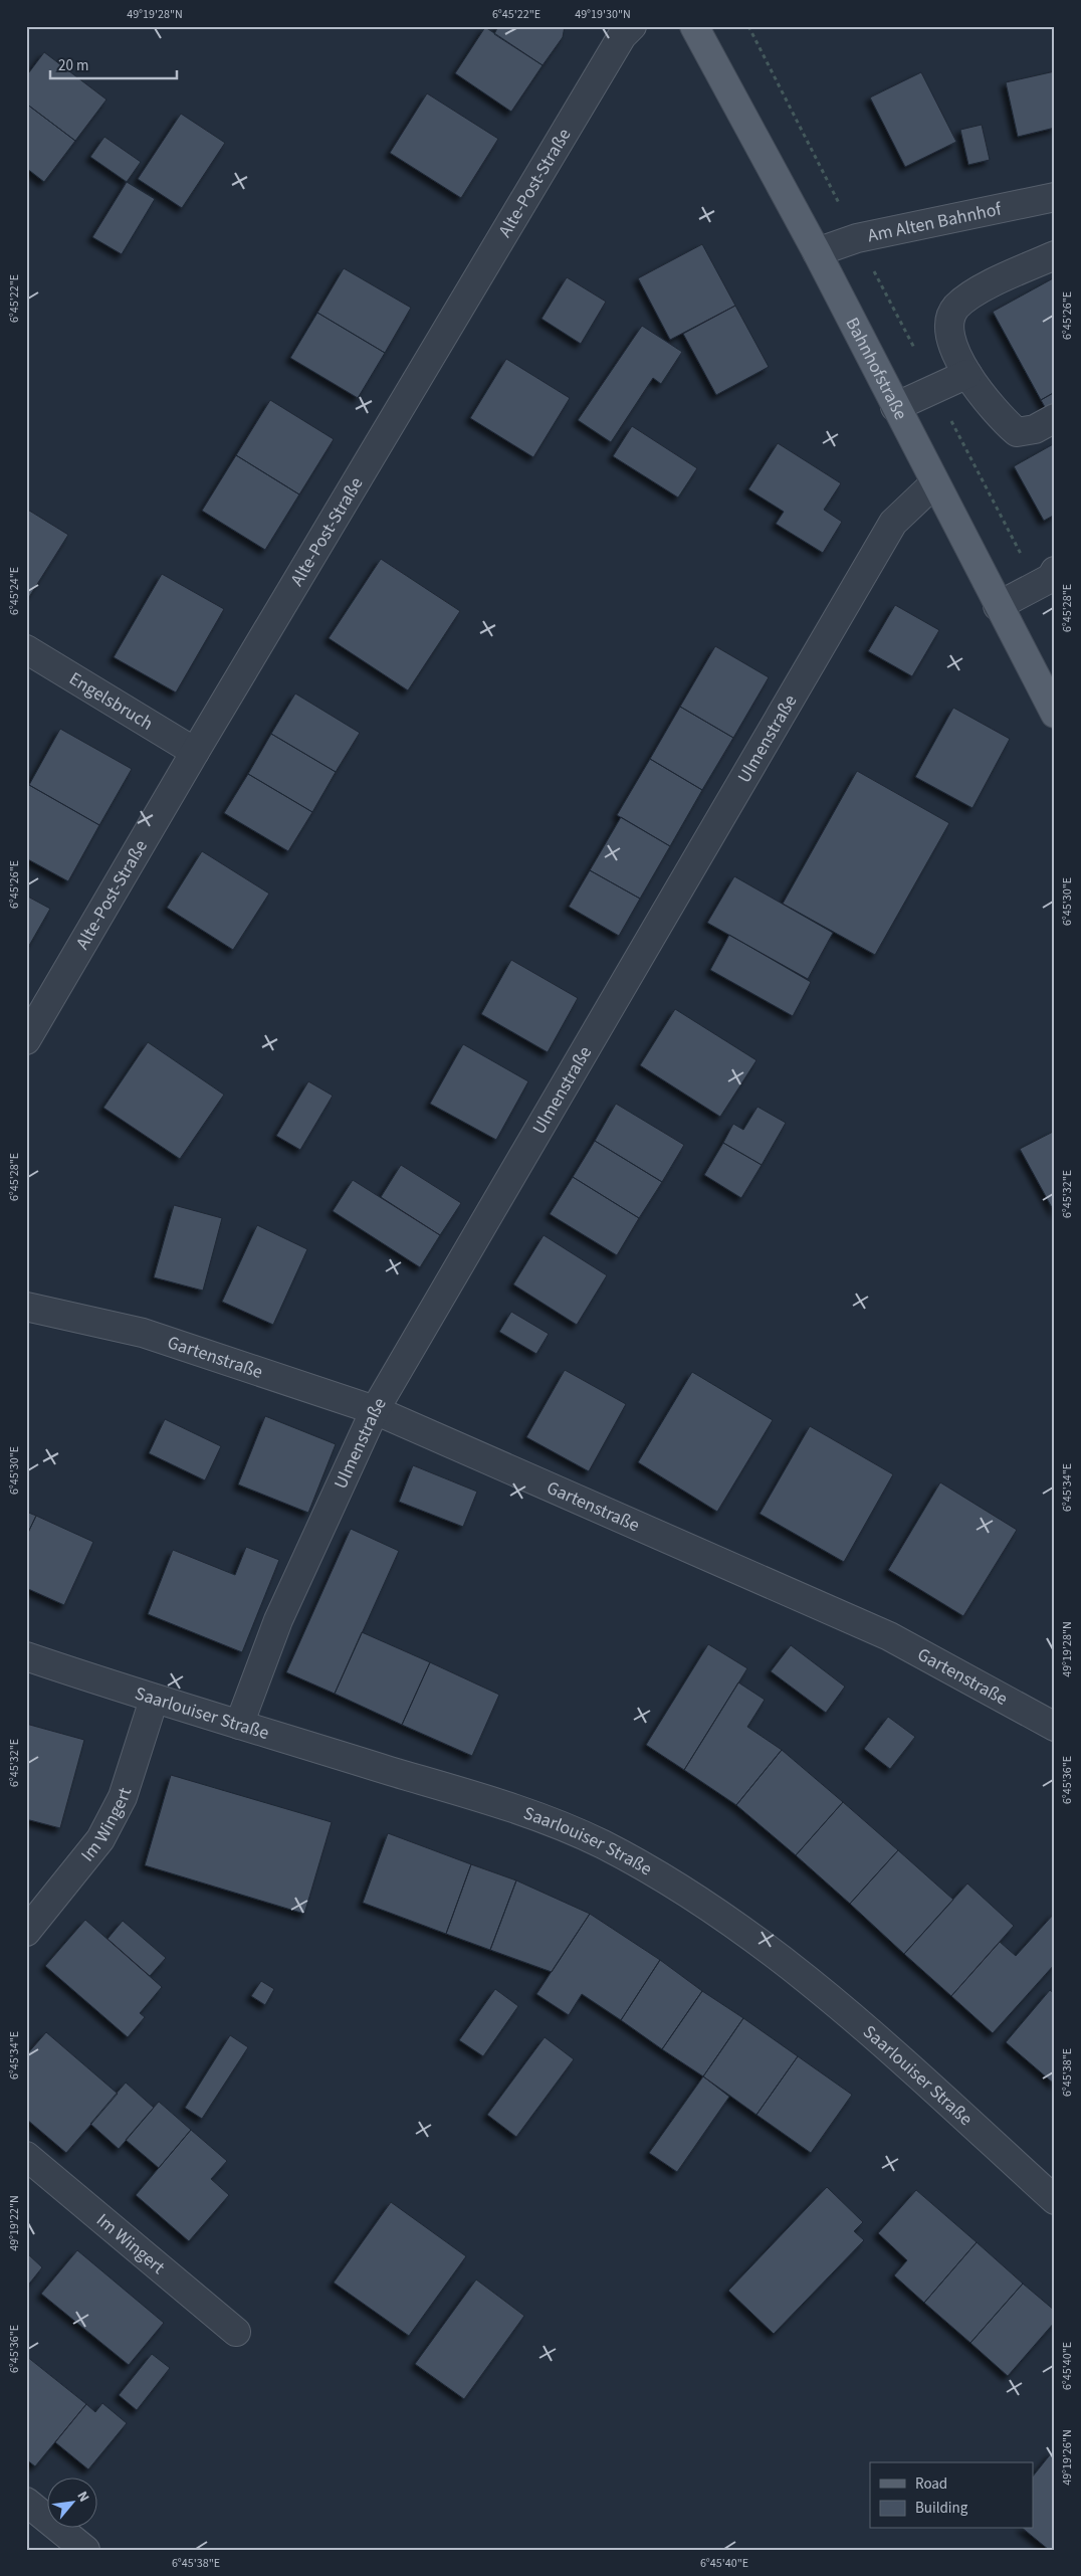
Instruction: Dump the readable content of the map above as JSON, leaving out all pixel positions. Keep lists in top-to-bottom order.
{
  "streets": {
    "main road": ["Bahnhofstraße"],
    "street": [
      "Alte-Post-Straße",
      "Am Alten Bahnhof",
      "Engelsbruch",
      "Ulmenstraße",
      "Gartenstraße",
      "Saarlouiser Straße",
      "Im Wingert"
    ]
  },
  "crossings": [
    ["Alte-Post-Straße", "Engelsbruch"],
    ["Am Alten Bahnhof", "Bahnhofstraße"],
    ["Bahnhofstraße", "Ulmenstraße"],
    ["Ulmenstraße", "Gartenstraße"],
    ["Ulmenstraße", "Saarlouiser Straße"],
    ["Saarlouiser Straße", "Im Wingert"]
  ],
  "legend": ["Road", "Building"],
  "scale_bar": "20 m",
  "north": "top right",
  "coordinates": [
    "49°19'28\"N",
    "6°45'22\"E",
    "49°19'30\"N",
    "6°45'26\"E",
    "6°45'24\"E",
    "6°45'28\"E",
    "6°45'30\"E",
    "6°45'32\"E",
    "6°45'34\"E",
    "6°45'36\"E",
    "6°45'38\"E",
    "49°19'22\"N",
    "6°45'40\"E",
    "49°19'26\"N"
  ]
}
